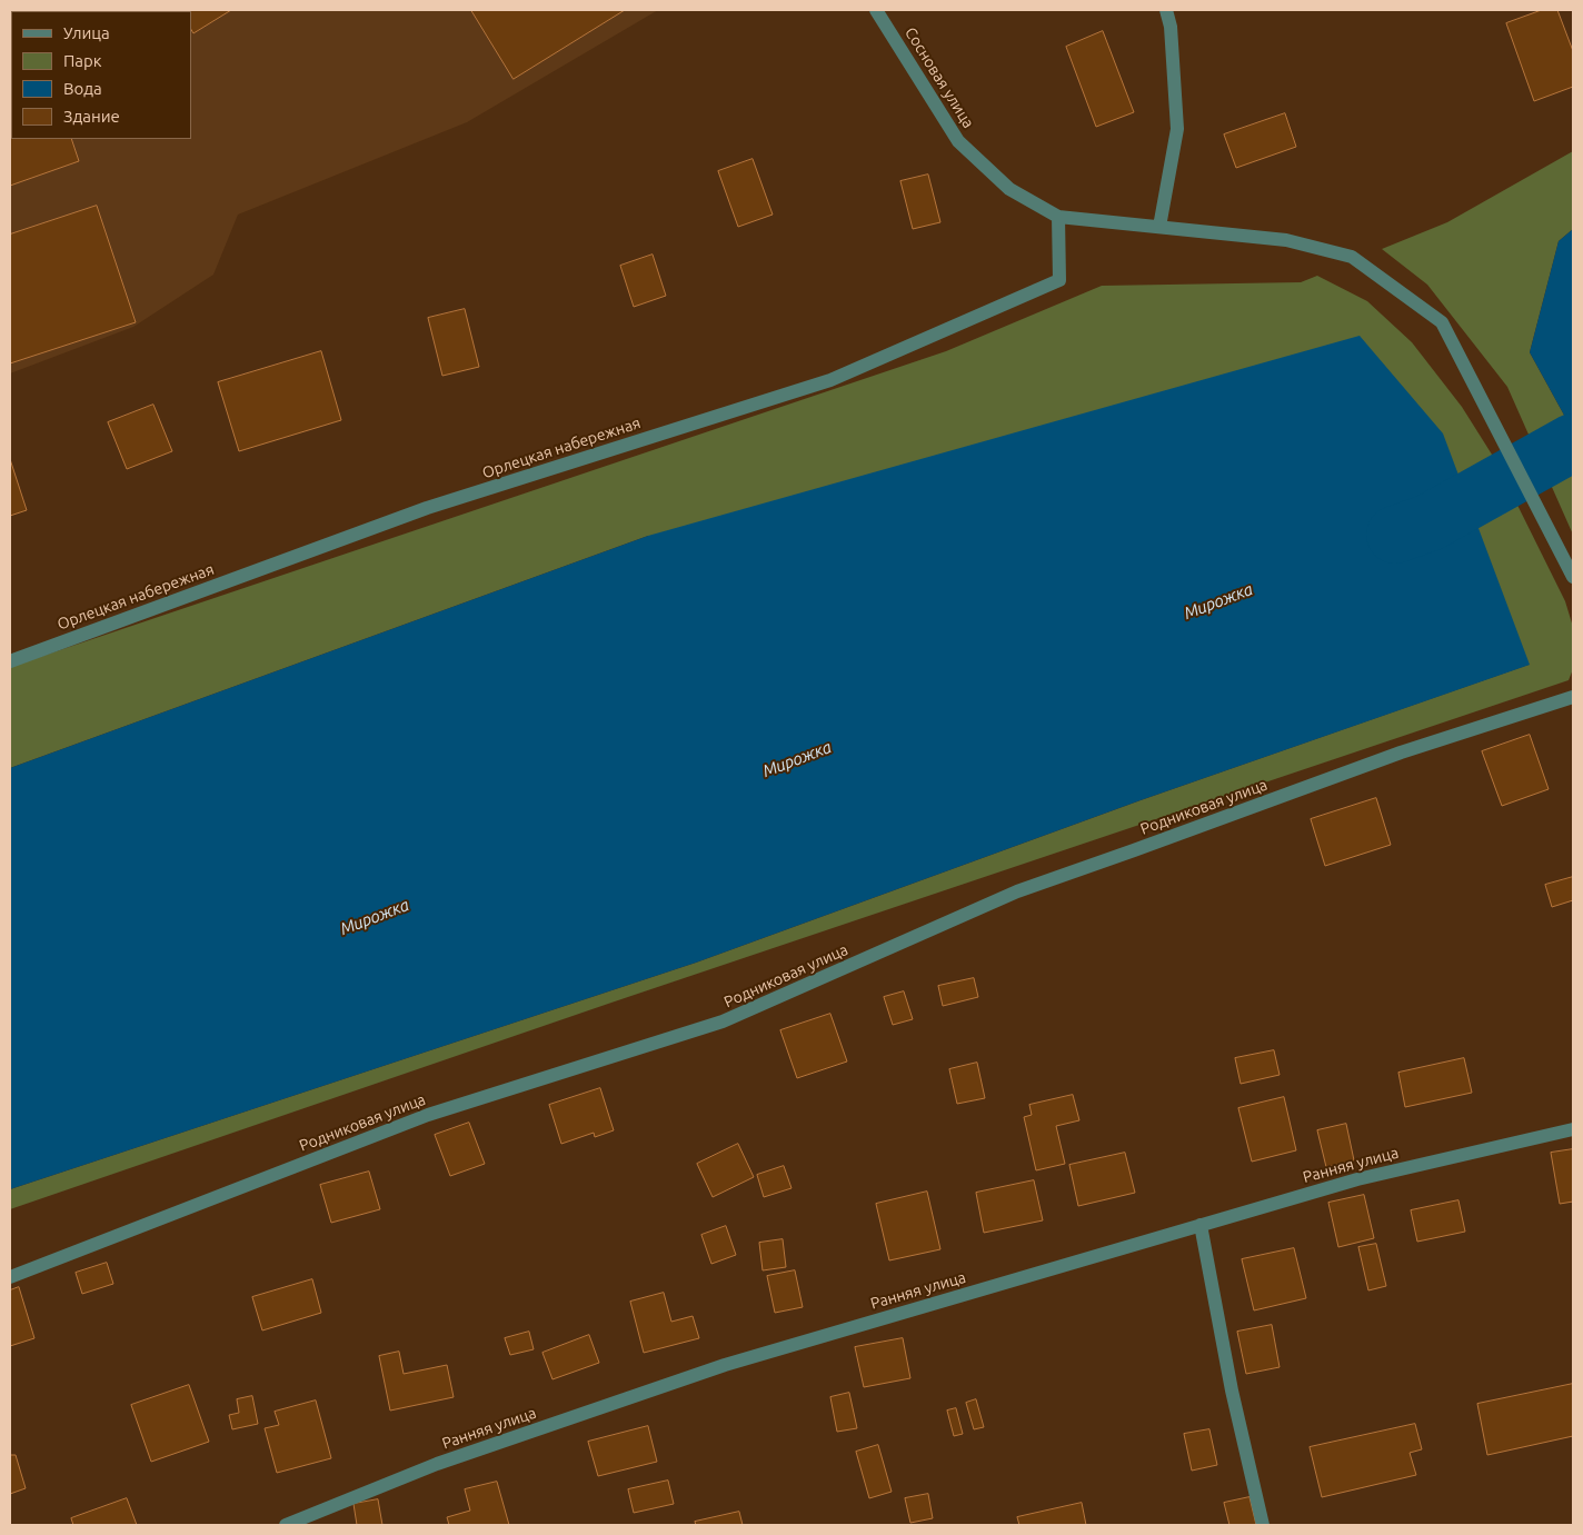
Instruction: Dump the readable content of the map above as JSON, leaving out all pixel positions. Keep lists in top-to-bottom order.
{
  "streets": {
    "street": [
      "Сосновая улица",
      "Орлецкая набережная",
      "Родниковая улица",
      "Ранняя улица"
    ]
  },
  "crossings": [
    ["Сосновая улица", "Орлецкая набережная"]
  ],
  "water": ["Мирожка"],
  "legend": [
    "Улица",
    "Парк",
    "Вода",
    "Здание"
  ]
}
